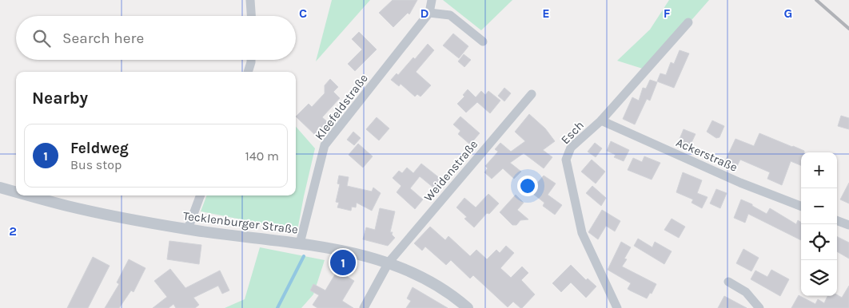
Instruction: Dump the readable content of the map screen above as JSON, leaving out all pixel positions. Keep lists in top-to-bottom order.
{
  "streets": {
    "street": [
      "Kleefeldstraße",
      "Esch",
      "Ackerstraße",
      "Weidenstraße",
      "Tecklenburger Straße"
    ]
  },
  "crossings": [
    ["Kleefeldstraße", "Tecklenburger Straße"],
    ["Esch", "Ackerstraße"],
    ["Weidenstraße", "Tecklenburger Straße"]
  ],
  "page": {
    "search": "Search here",
    "heading": "Nearby",
    "list": [
      {
        "mark": "1",
        "name": "Feldweg",
        "note": "Bus stop",
        "value": "140 m"
      }
    ],
    "map_buttons": ["+", "−"],
    "pins": "1"
  },
  "grid": {
    "columns": [
      "C",
      "D",
      "E",
      "F",
      "G"
    ],
    "rows": ["2"]
  }
}
